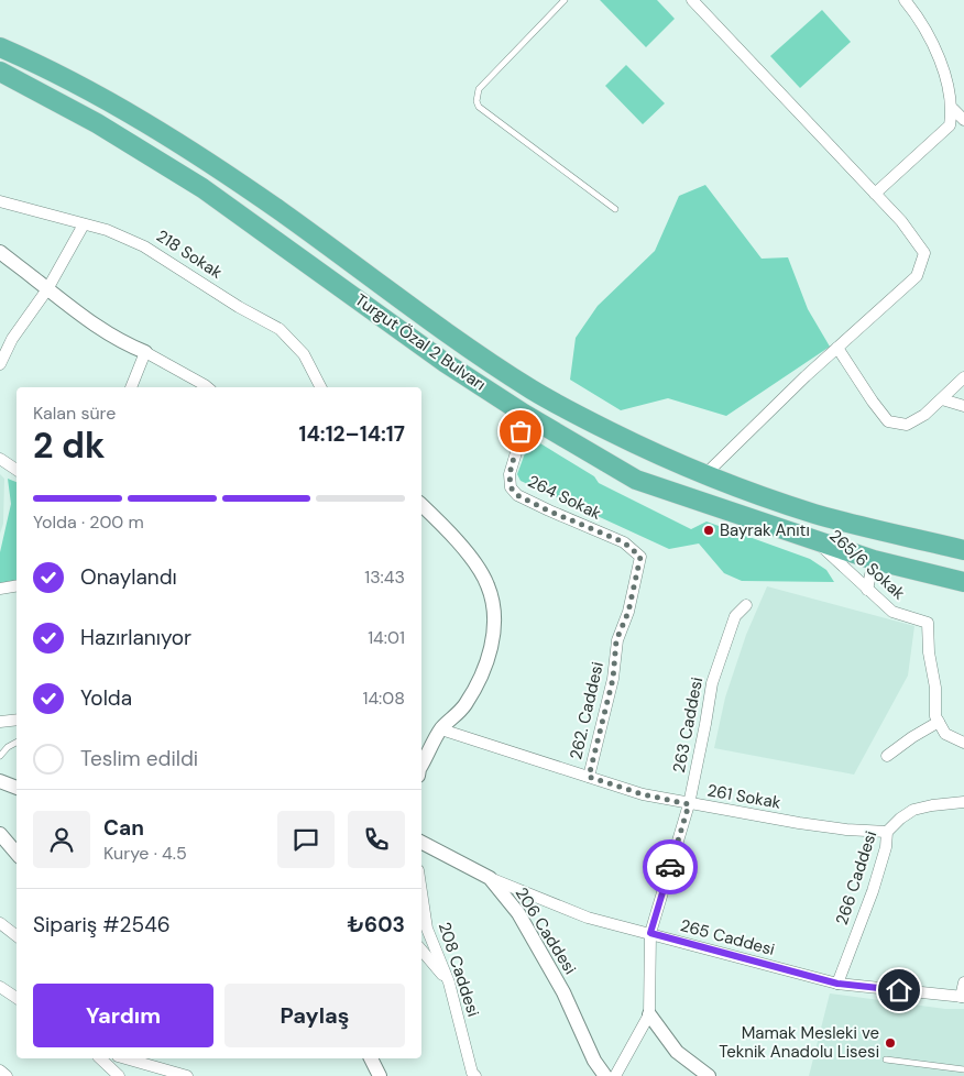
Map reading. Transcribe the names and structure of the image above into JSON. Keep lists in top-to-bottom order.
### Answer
{
  "streets": {
    "highway": ["Turgut Özal 2 Bulvarı"],
    "street": [
      "218 Sokak",
      "264 Sokak",
      "265/6 Sokak",
      "262. Caddesi",
      "263 Caddesi",
      "261 Sokak",
      "266 Caddesi",
      "206 Caddesi",
      "265 Caddesi",
      "208 Caddesi"
    ]
  },
  "crossings": [
    ["Turgut Özal 2 Bulvarı", "264 Sokak"],
    ["Turgut Özal 2 Bulvarı", "265/6 Sokak"],
    ["264 Sokak", "262. Caddesi"],
    ["262. Caddesi", "261 Sokak"],
    ["263 Caddesi", "261 Sokak"],
    ["263 Caddesi", "265 Caddesi"],
    ["261 Sokak", "266 Caddesi"],
    ["266 Caddesi", "265 Caddesi"],
    ["206 Caddesi", "265 Caddesi"]
  ],
  "places": ["Bayrak Anıtı", "Mamak Mesleki ve Teknik Anadolu Lisesi"],
  "page": {
    "heading": ["2 dk", "Kalan süre", "14:12–14:17"],
    "panel": [
      "Can",
      "Kurye · 4.5",
      "Sipariş #2546",
      "₺603"
    ],
    "bar": "Yolda · 200 m",
    "list": [
      ["Onaylandı", "13:43"],
      ["Hazırlanıyor", "14:01"],
      ["Yolda", "14:08"],
      "Teslim edildi"
    ],
    "buttons": ["Yardım", "Paylaş"]
  }
}
